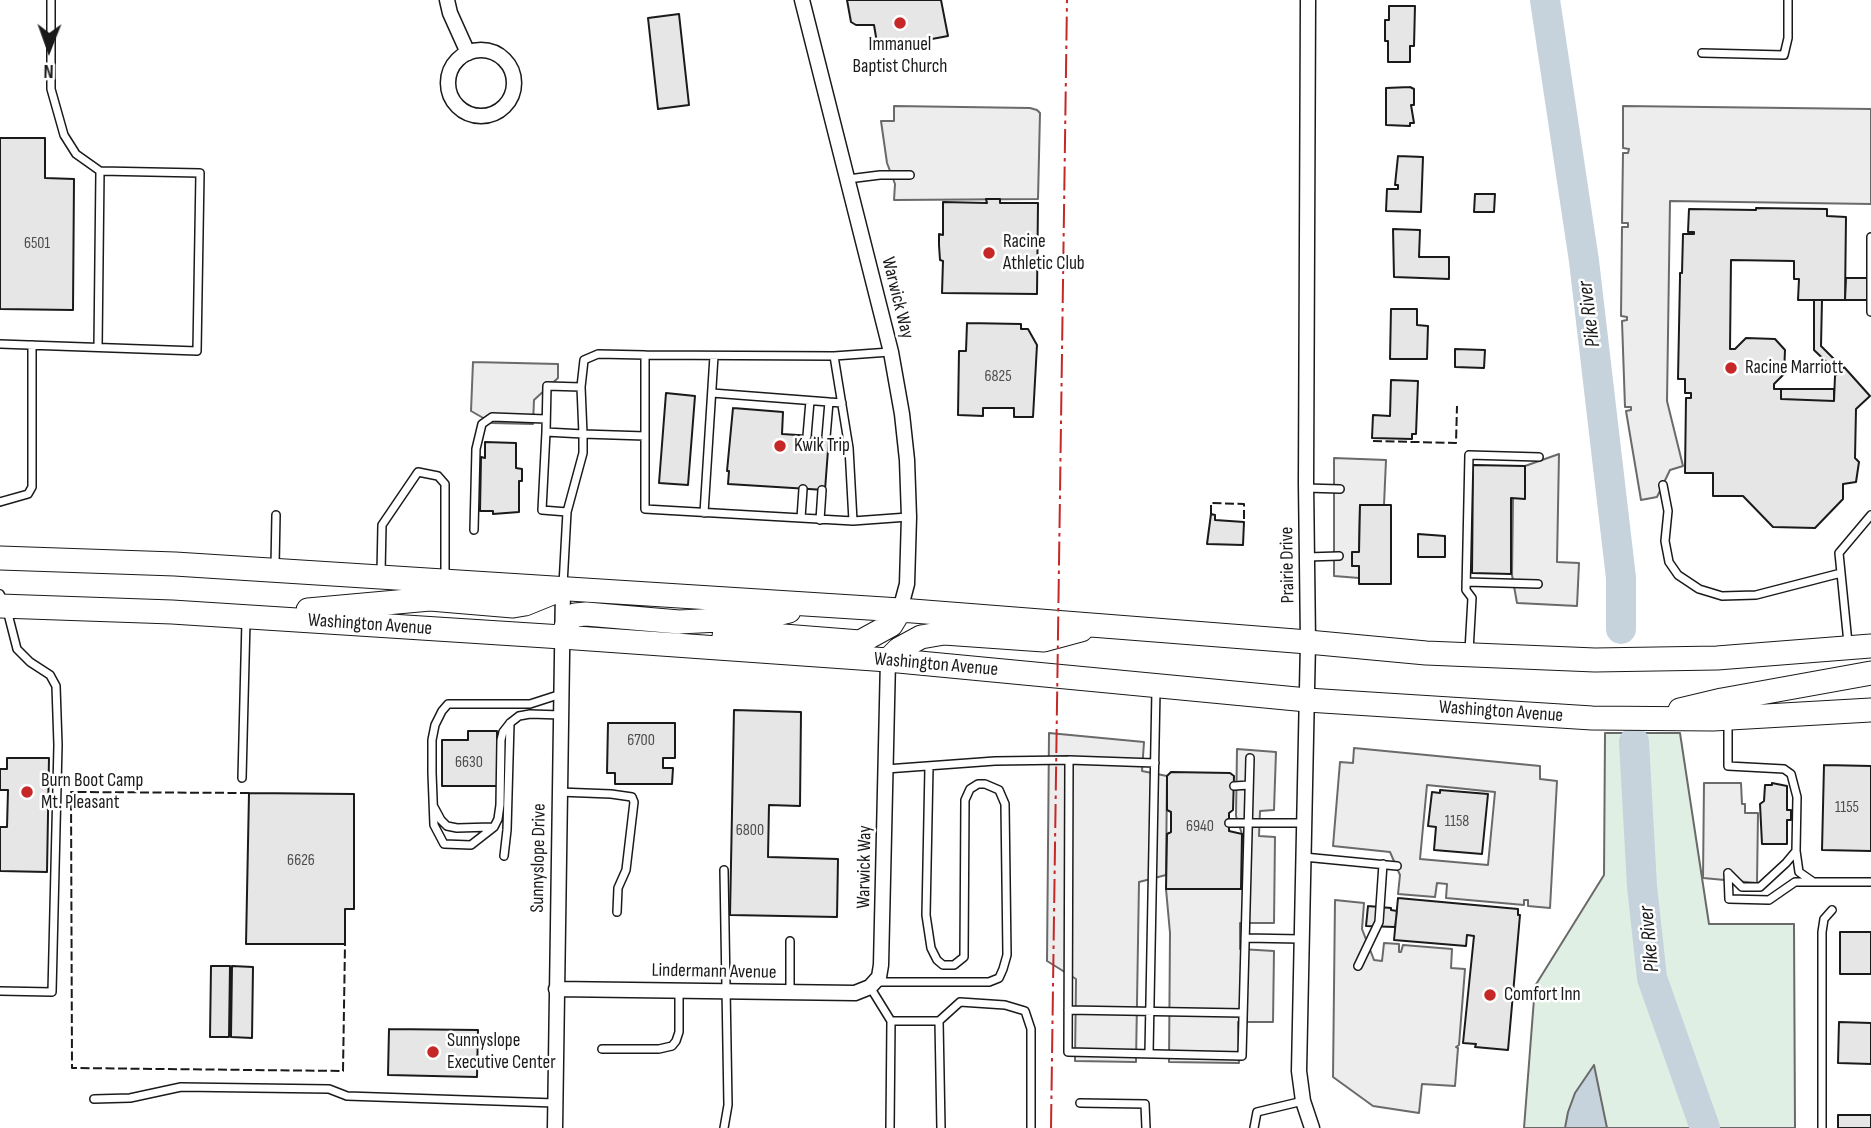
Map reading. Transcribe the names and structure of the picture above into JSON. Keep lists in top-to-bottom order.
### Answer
{
  "streets": {
    "main road": ["Washington Avenue"],
    "street": [
      "Warwick Way",
      "Prairie Drive",
      "Sunnyslope Drive",
      "Lindermann Avenue"
    ]
  },
  "crossings": [
    ["Warwick Way", "Washington Avenue"],
    ["Warwick Way", "Lindermann Avenue"],
    ["Prairie Drive", "Washington Avenue"],
    ["Washington Avenue", "Sunnyslope Drive"],
    ["Sunnyslope Drive", "Lindermann Avenue"]
  ],
  "water": ["Pike River"],
  "places": [
    "Immanuel Baptist Church",
    "Racine Athletic Club",
    "Racine Marriott",
    "Kwik Trip",
    "Burn Boot Camp Mt. Pleasant",
    "Comfort Inn",
    "Sunnyslope Executive Center"
  ],
  "house_numbers": [
    "6501",
    "6825",
    "6700",
    "6630",
    "1155",
    "1158",
    "6940",
    "6800",
    "6626"
  ],
  "north": "bottom"
}
